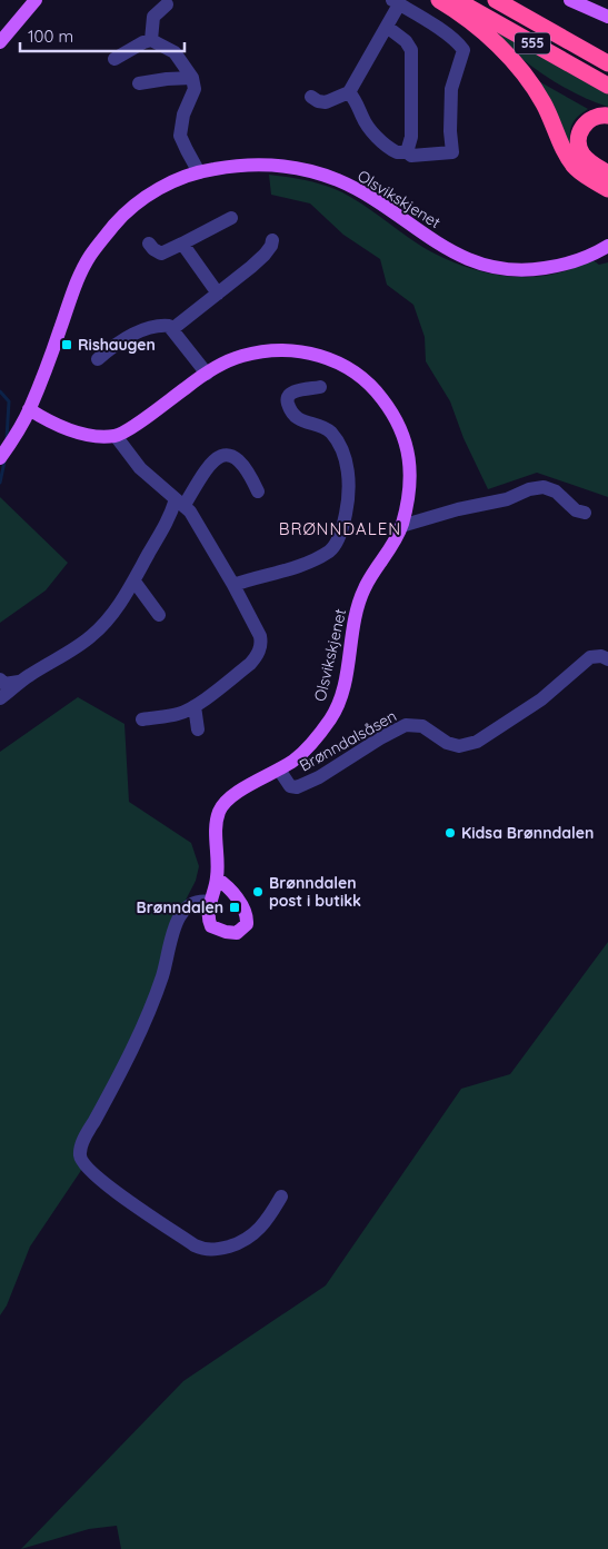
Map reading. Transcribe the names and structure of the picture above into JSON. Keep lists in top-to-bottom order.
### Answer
{
  "streets": {
    "highway": ["555"],
    "main road": ["Olsvikskjenet"],
    "street": ["Brønndalsåsen"]
  },
  "crossings": [
    ["Olsvikskjenet", "Brønndalsåsen"]
  ],
  "districts": ["BRØNNDALEN"],
  "places": {
    "transit": ["Rishaugen", "Brønndalen"],
    "other": ["Kidsa Brønndalen", "Brønndalen post i butikk"]
  },
  "scale_bar": "100 m"
}
